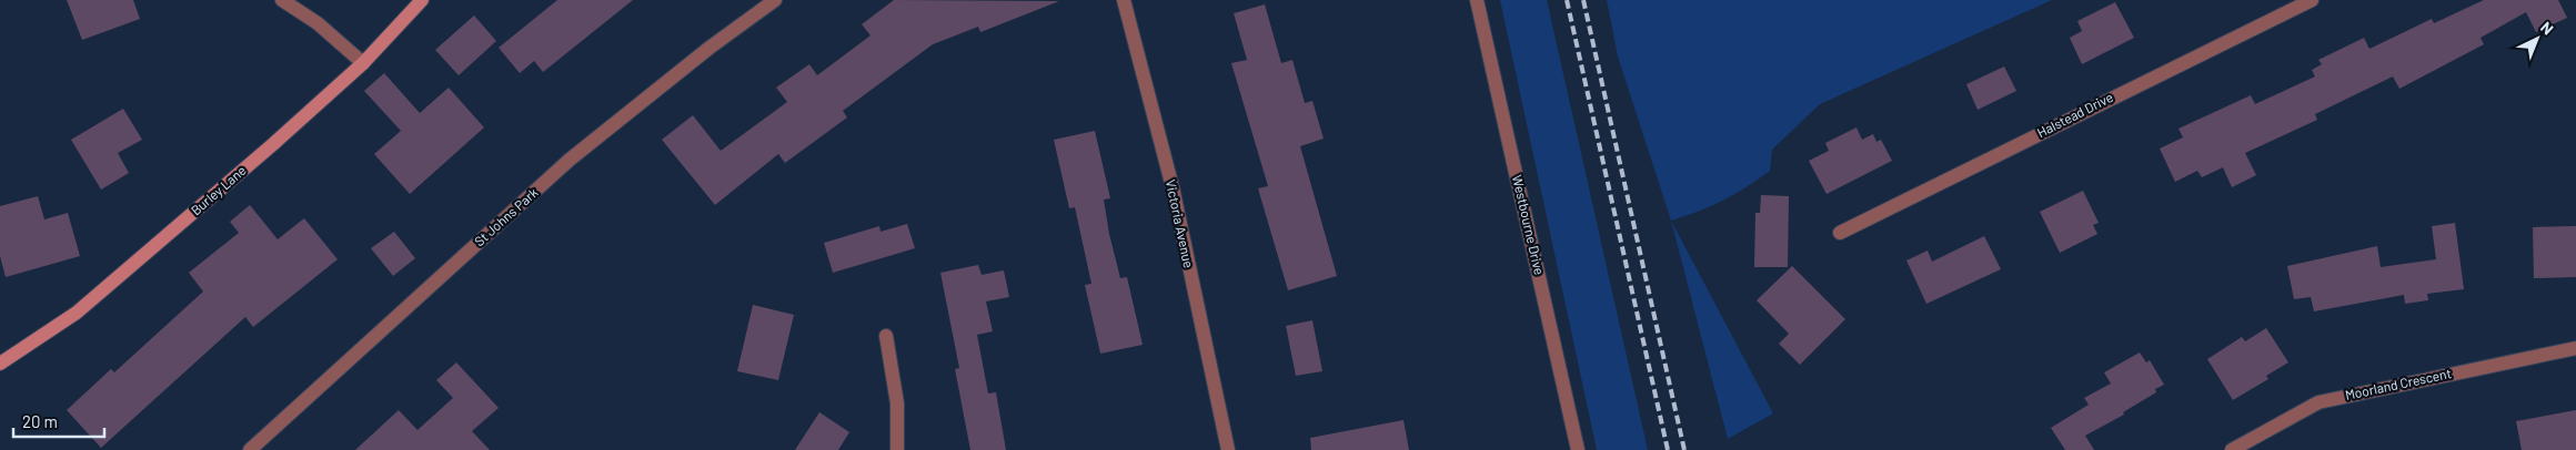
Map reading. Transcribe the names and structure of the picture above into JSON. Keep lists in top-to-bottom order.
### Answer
{
  "streets": {
    "street": [
      "Halstead Drive",
      "Burley Lane",
      "St Johns Park",
      "Victoria Avenue",
      "Westbourne Drive",
      "Moorland Crescent"
    ]
  },
  "scale_bar": "20 m",
  "north": "top right"
}
